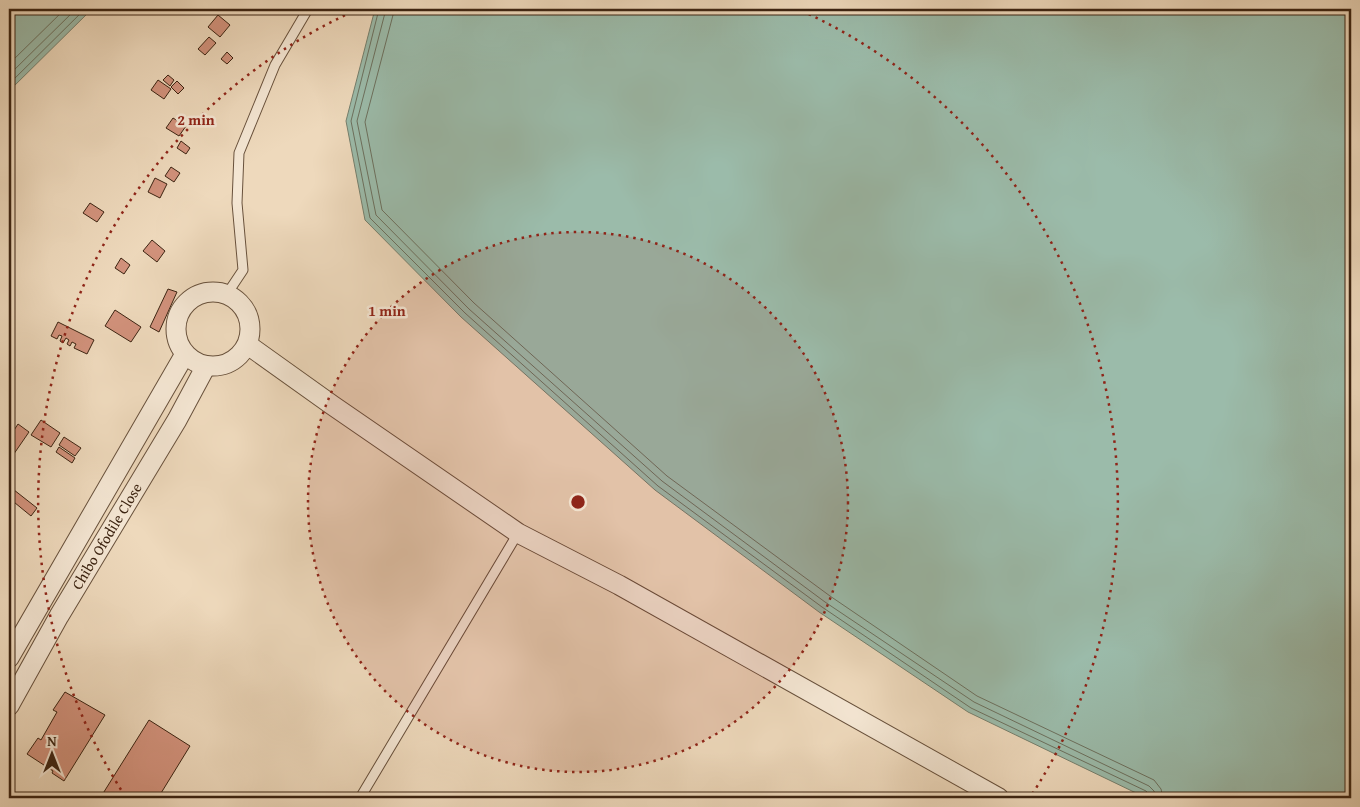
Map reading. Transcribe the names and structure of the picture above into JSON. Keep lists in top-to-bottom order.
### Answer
{
  "streets": {
    "street": ["Chibo Ofodile Close"]
  },
  "north": "top",
  "rings": ["2 min", "1 min"]
}
